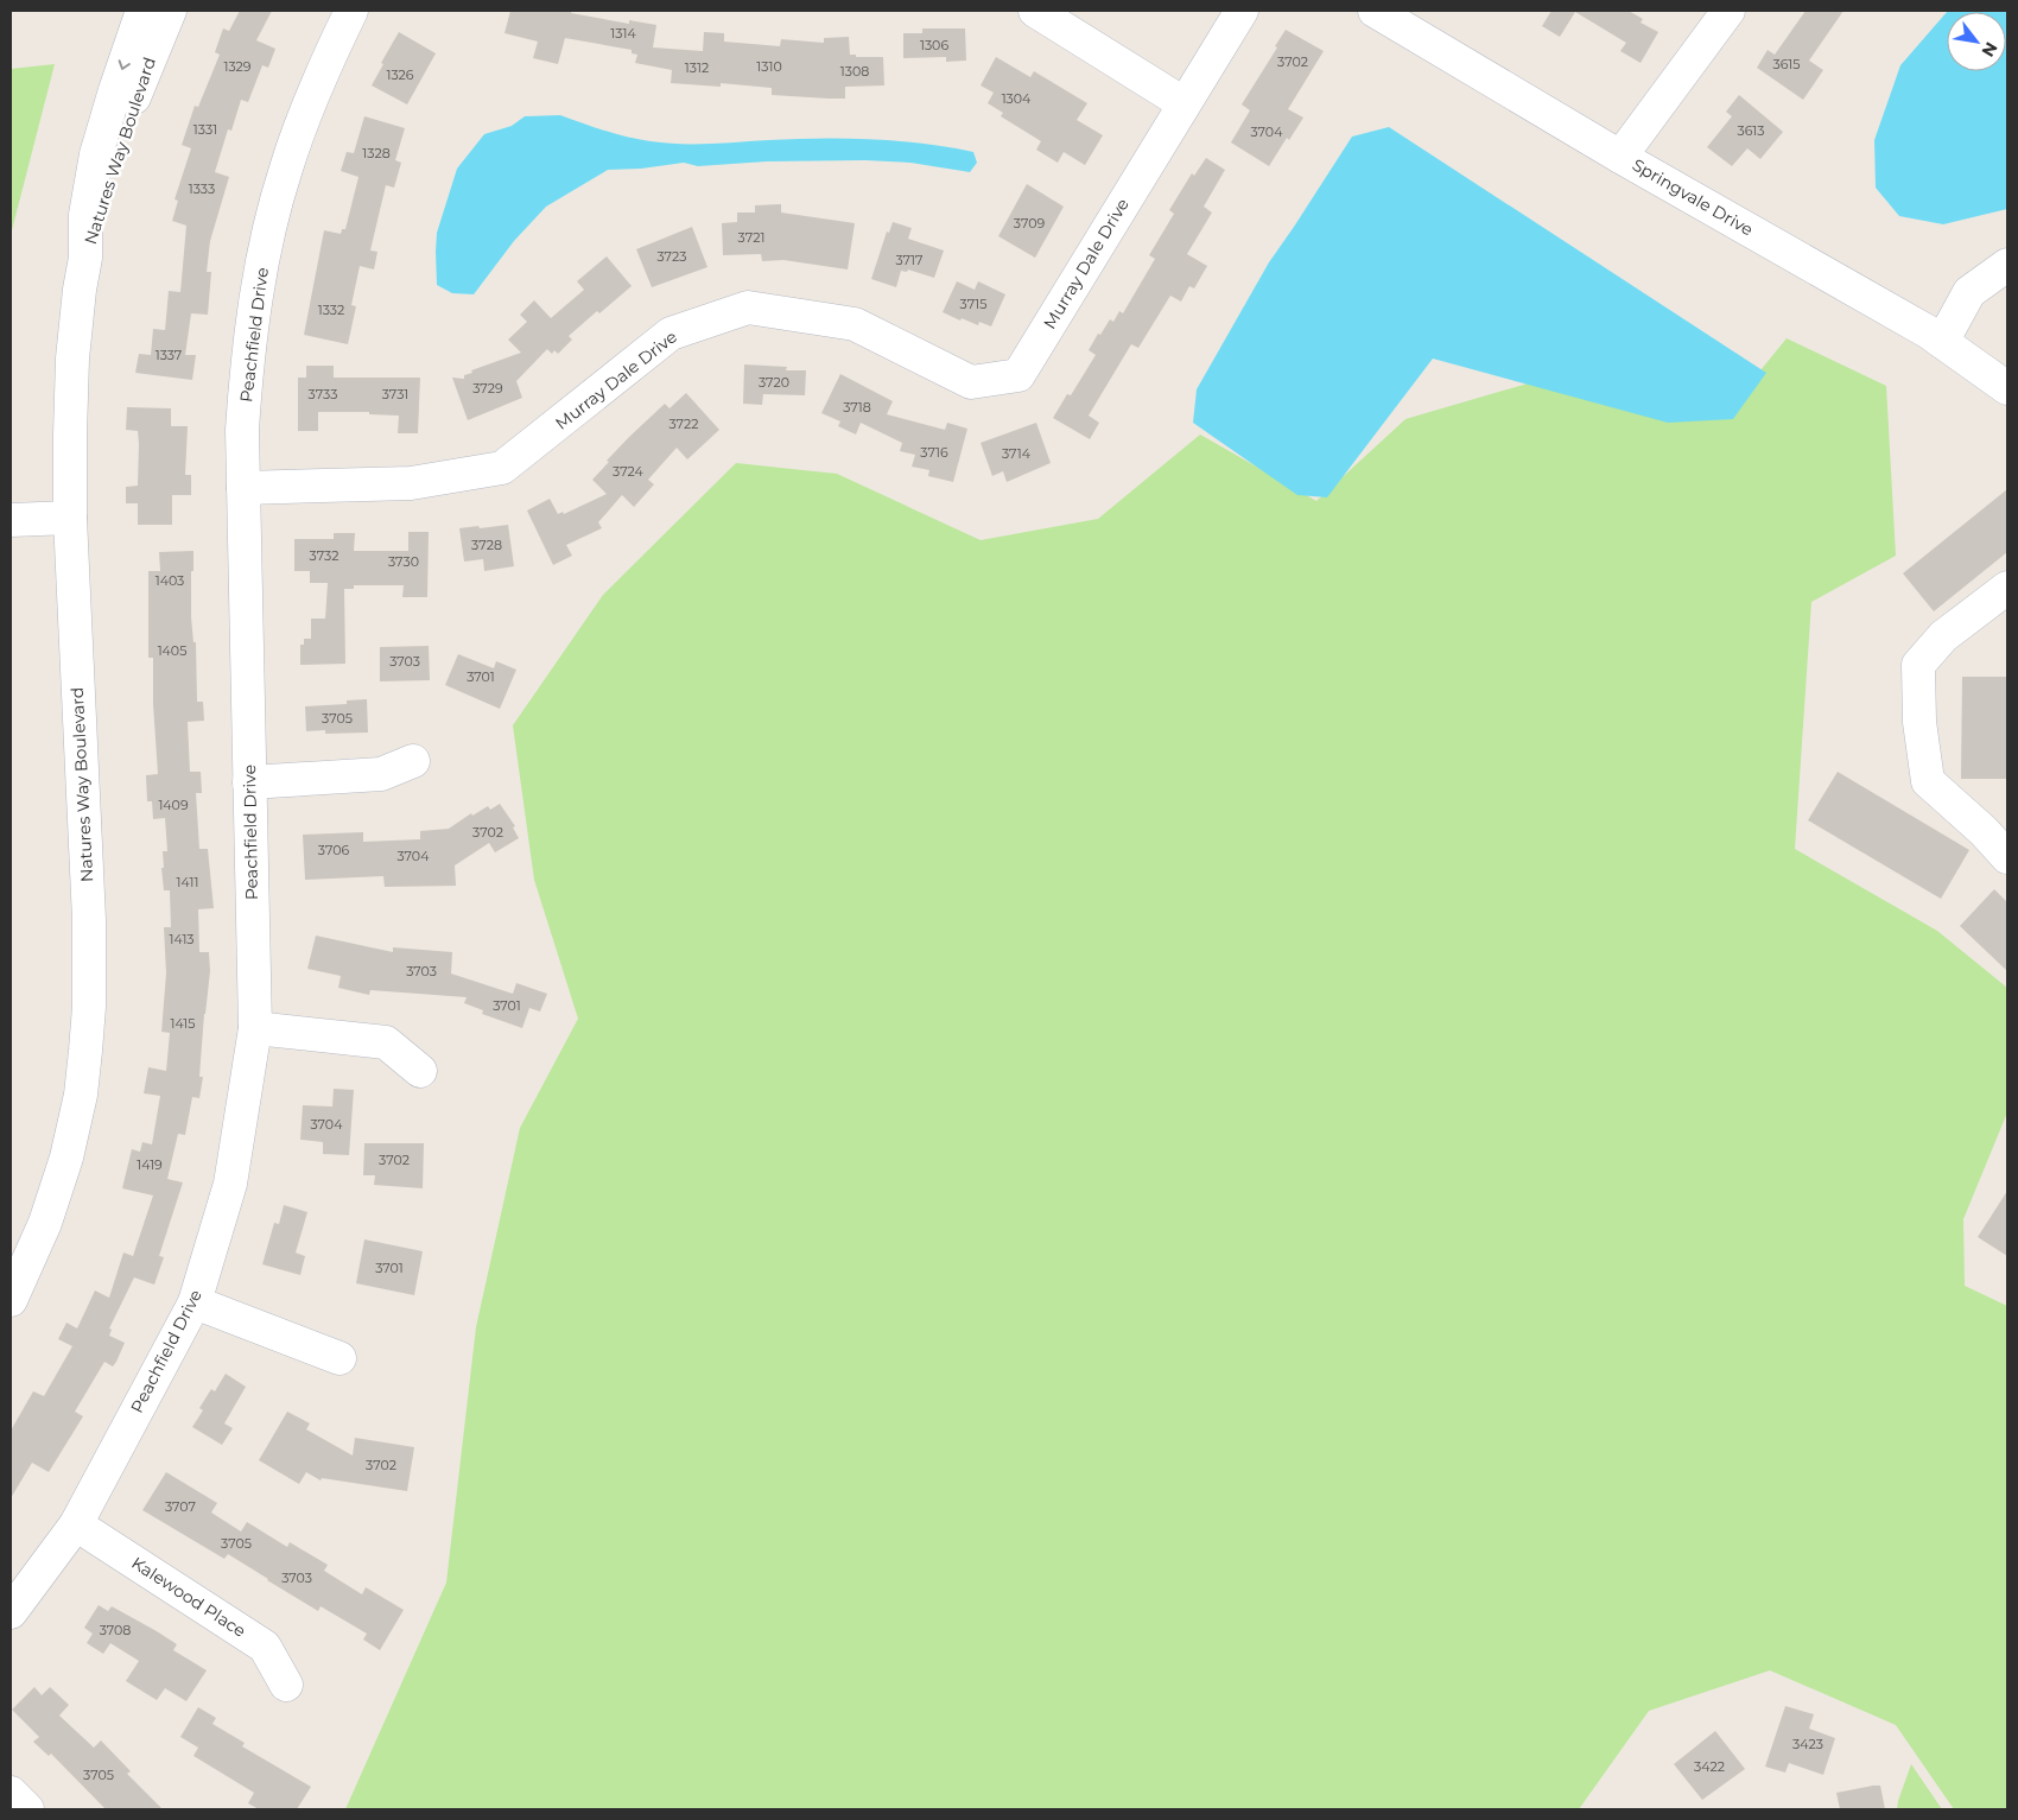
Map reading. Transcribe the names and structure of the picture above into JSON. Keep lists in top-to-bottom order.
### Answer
{
  "streets": {
    "street": [
      "Natures Way Boulevard",
      "Springvale Drive",
      "Murray Dale Drive",
      "Peachfield Drive",
      "Kalewood Place"
    ]
  },
  "crossings": [
    ["Murray Dale Drive", "Peachfield Drive"],
    ["Peachfield Drive", "Kalewood Place"]
  ],
  "house_numbers": [
    "1314",
    "1306",
    "3702",
    "3615",
    "1329",
    "1310",
    "1312",
    "1308",
    "1326",
    "1304",
    "1331",
    "3613",
    "3704",
    "1328",
    "1333",
    "3709",
    "3721",
    "3723",
    "3717",
    "3715",
    "1332",
    "1337",
    "3720",
    "3729",
    "3733",
    "3731",
    "3718",
    "3722",
    "3716",
    "3714",
    "3724",
    "3728",
    "3732",
    "3730",
    "1403",
    "1405",
    "3703",
    "3701",
    "3705",
    "1409",
    "3702",
    "3706",
    "3704",
    "1411",
    "1413",
    "3703",
    "3701",
    "1415",
    "3704",
    "3702",
    "1419",
    "3701",
    "3702",
    "3707",
    "3705",
    "3703",
    "3708",
    "3423",
    "3422",
    "3705"
  ],
  "north": "bottom right"
}
